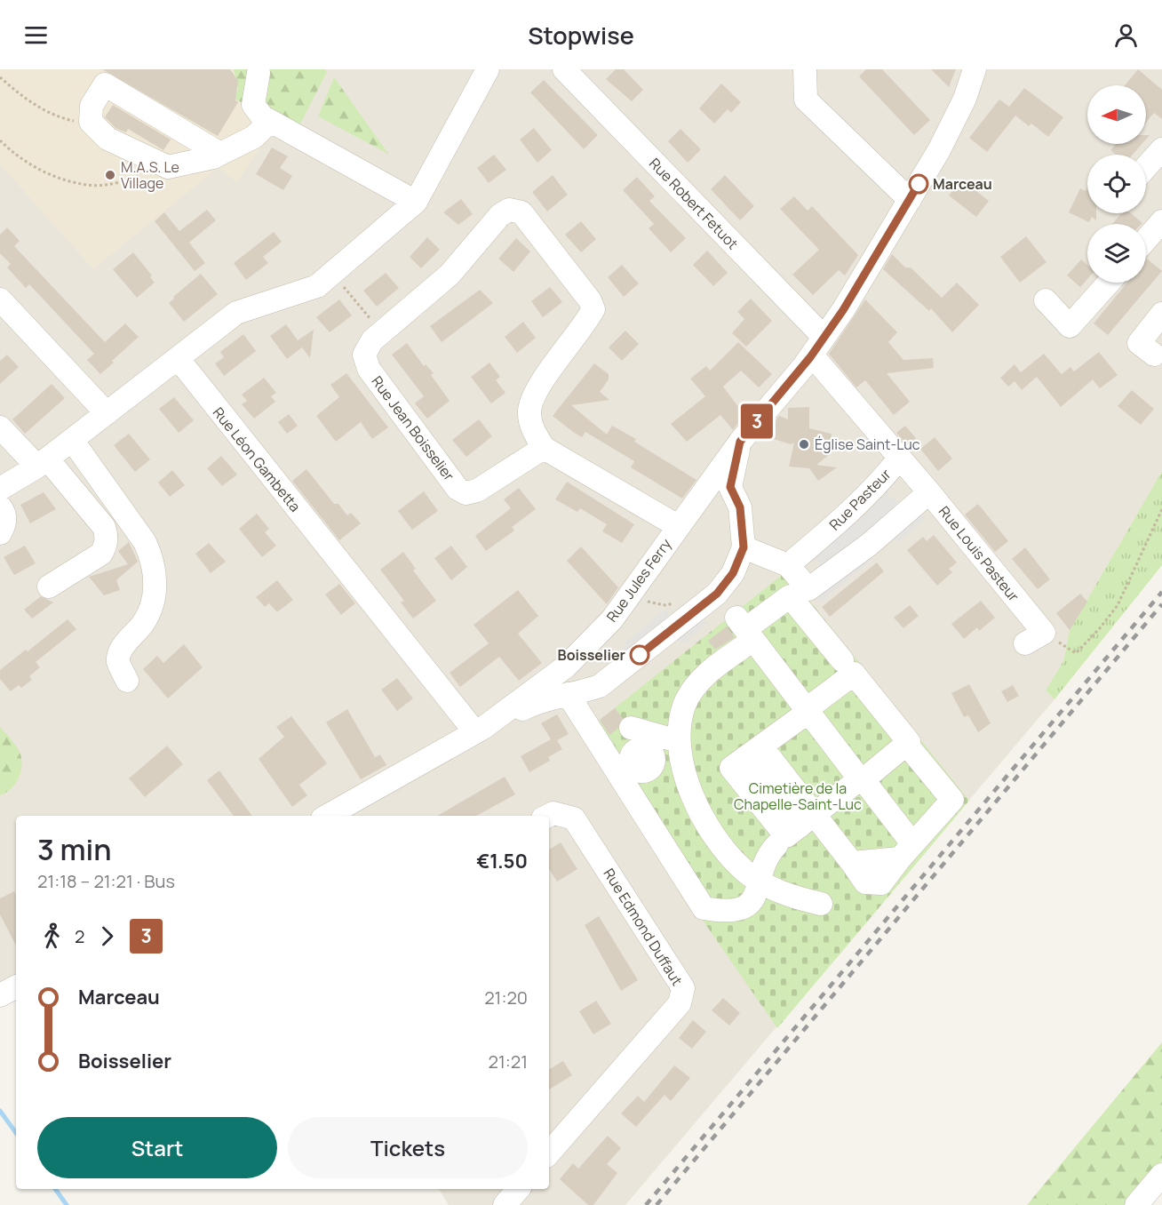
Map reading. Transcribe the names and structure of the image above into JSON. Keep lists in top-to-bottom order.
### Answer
{
  "streets": {
    "street": [
      "Rue Robert Fetuot",
      "Rue Jean Boisselier",
      "Rue Léon Gambetta",
      "Rue Pasteur",
      "Rue Louis Pasteur",
      "Rue Jules Ferry",
      "Rue Edmond Duffaut"
    ]
  },
  "crossings": [
    ["Rue Robert Fetuot", "Rue Jules Ferry"],
    ["Rue Léon Gambetta", "Rue Jules Ferry"],
    ["Rue Pasteur", "Rue Louis Pasteur"],
    ["Rue Pasteur", "Rue Jules Ferry"]
  ],
  "parks": ["Cimetière de la Chapelle-Saint-Luc"],
  "places": [
    "M.A.S. Le Village",
    "Marceau",
    "Église Saint-Luc",
    "Boisselier"
  ],
  "lines": ["bus line 3"],
  "north": "left",
  "page": {
    "header": "Stopwise",
    "on_map": "3",
    "heading": ["3 min", "21:18 – 21:21 · Bus", "€1.50"],
    "legs": ["2", "3"],
    "list": [
      {
        "name": "Marceau",
        "value": "21:20"
      },
      {
        "name": "Boisselier",
        "value": "21:21"
      }
    ],
    "buttons": ["Start", "Tickets"]
  }
}
